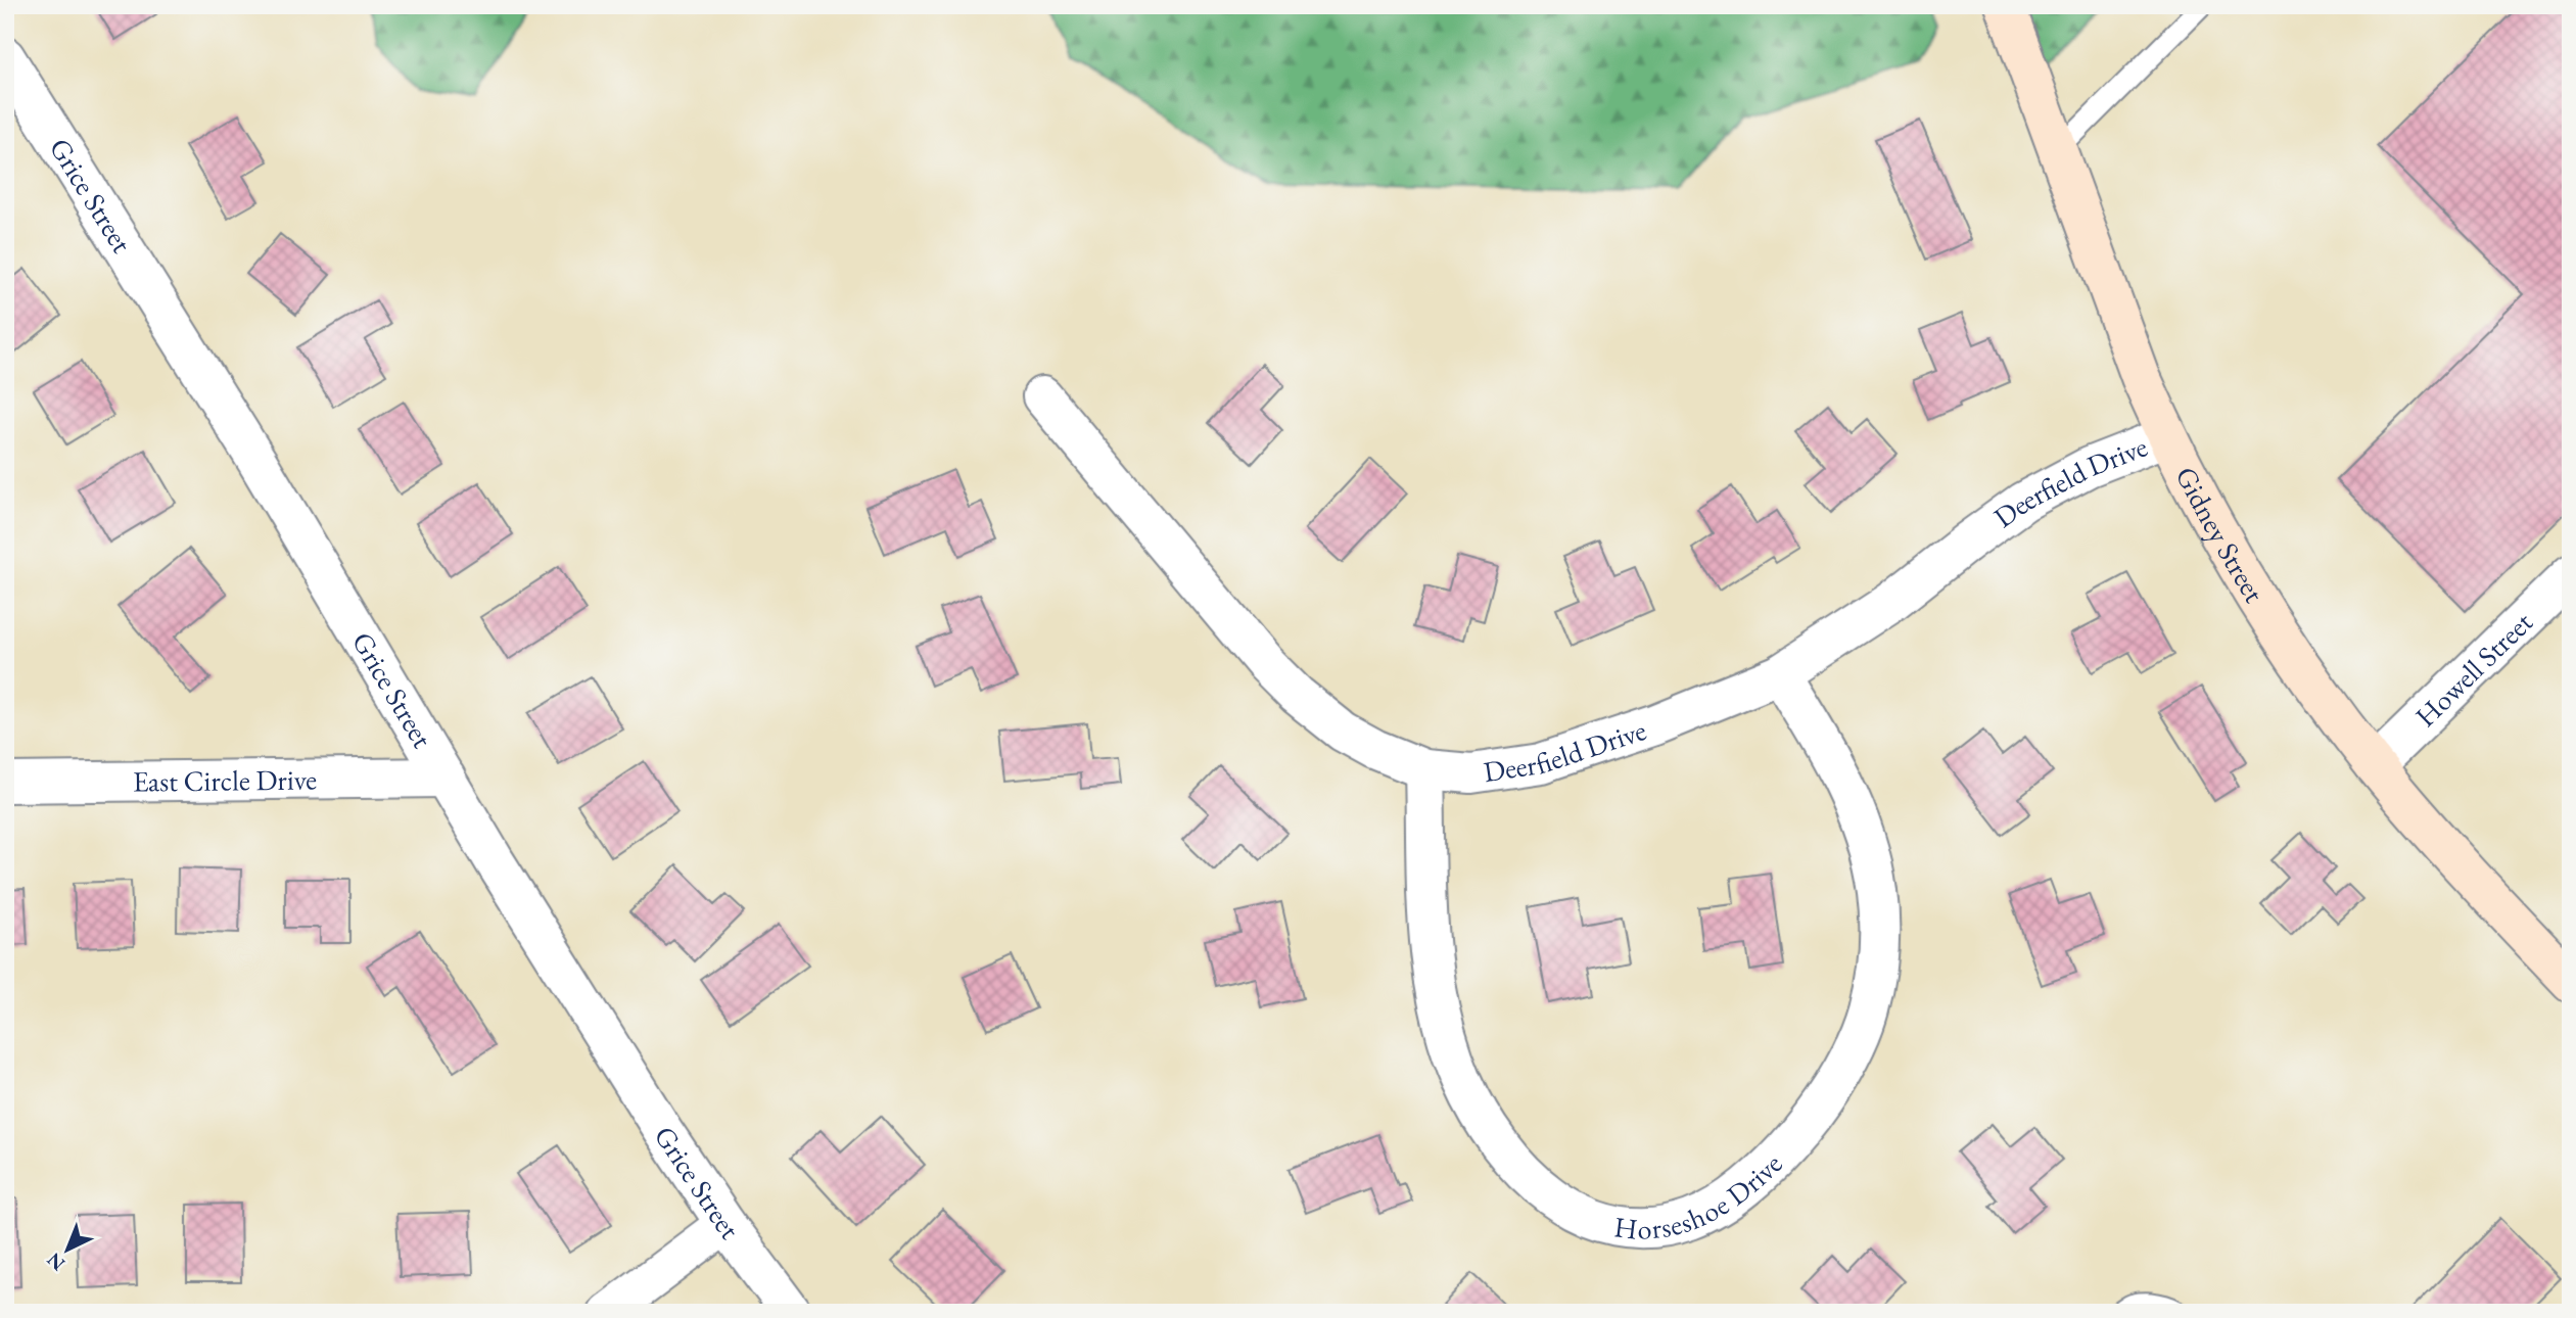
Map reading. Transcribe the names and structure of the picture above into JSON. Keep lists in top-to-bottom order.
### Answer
{
  "streets": {
    "street": [
      "Grice Street",
      "Deerfield Drive",
      "Gidney Street",
      "Howell Street",
      "East Circle Drive",
      "Horseshoe Drive"
    ]
  },
  "crossings": [
    ["Grice Street", "East Circle Drive"],
    ["Deerfield Drive", "Gidney Street"],
    ["Deerfield Drive", "Horseshoe Drive"],
    ["Gidney Street", "Howell Street"]
  ],
  "north": "bottom left"
}
